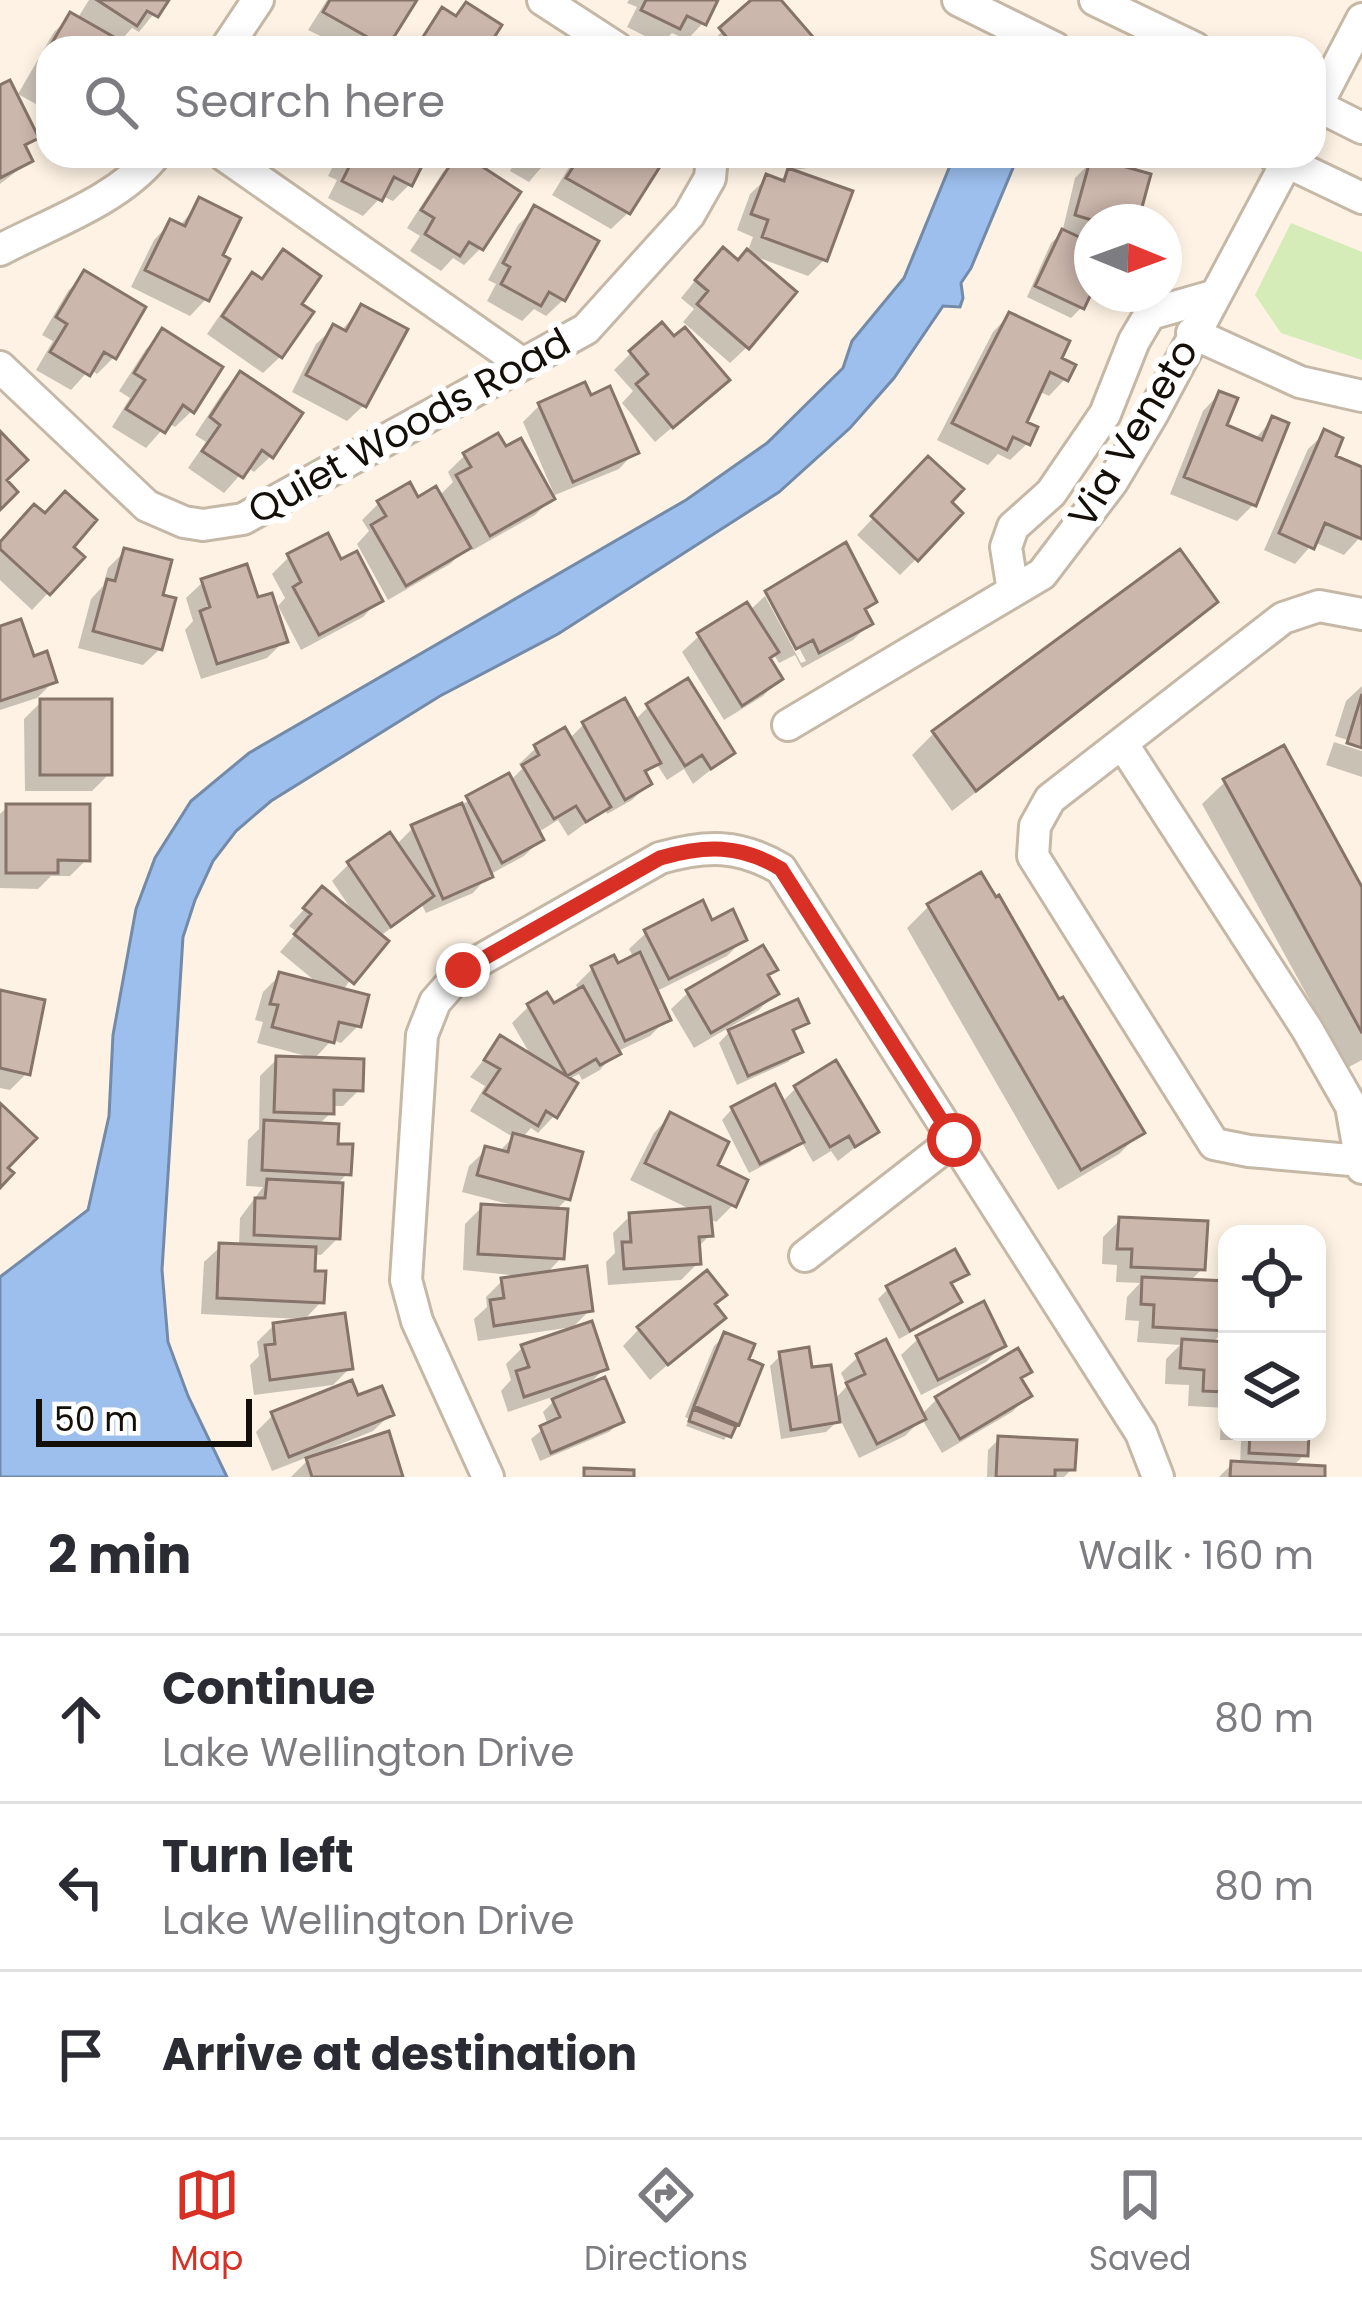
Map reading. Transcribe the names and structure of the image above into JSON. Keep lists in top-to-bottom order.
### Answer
{
  "streets": {
    "street": ["Quiet Woods Road", "Via Veneto"]
  },
  "scale_bar": "50 m",
  "north": "right",
  "page": {
    "search": "Search here",
    "scale": "50 m",
    "heading": ["2 min", "Walk · 160 m"],
    "list": [
      ["Continue", "Lake Wellington Drive", "80 m"],
      ["Turn left", "Lake Wellington Drive", "80 m"],
      "Arrive at destination"
    ],
    "nav": ["Map", "Directions", "Saved"]
  }
}
